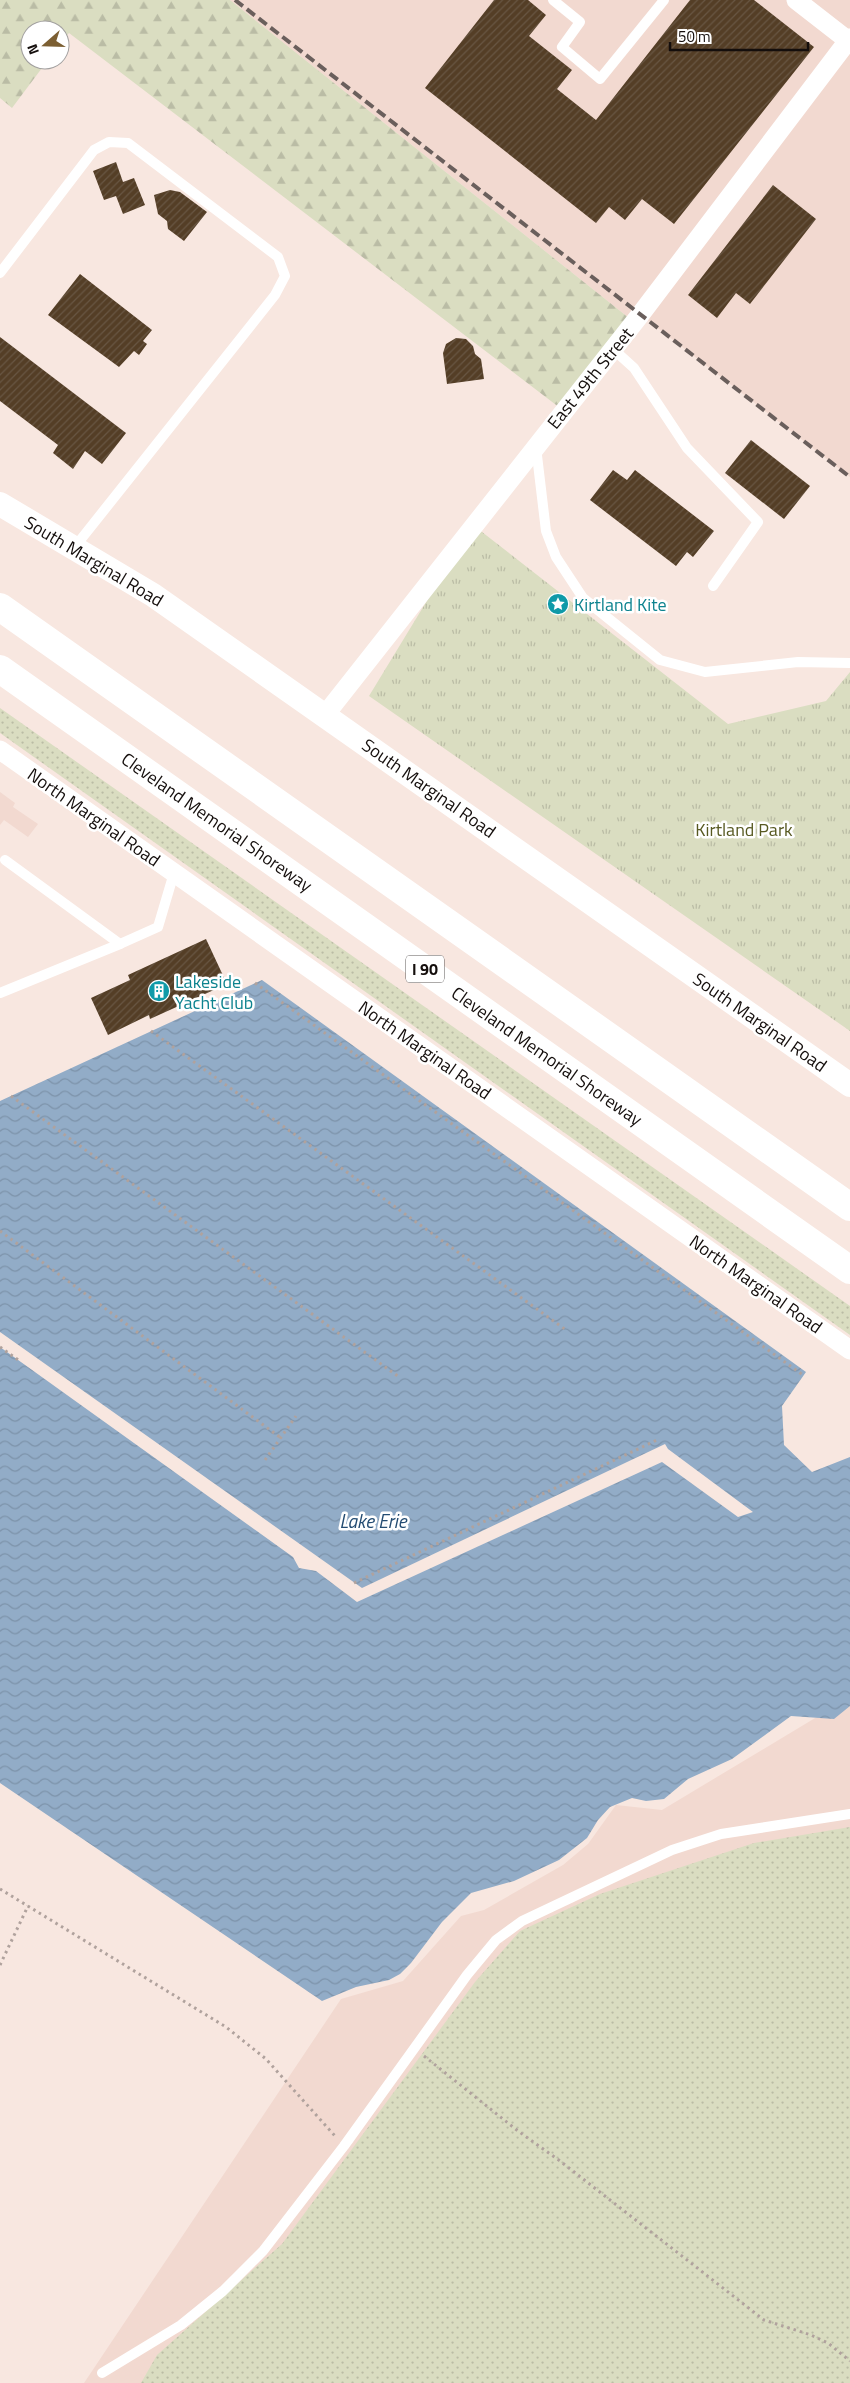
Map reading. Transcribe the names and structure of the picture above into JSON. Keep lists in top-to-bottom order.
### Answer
{
  "streets": {
    "highway": ["Cleveland Memorial Shoreway", "I 90"],
    "street": ["East 49th Street", "South Marginal Road", "North Marginal Road"]
  },
  "crossings": [
    ["East 49th Street", "South Marginal Road"]
  ],
  "water": ["Lake Erie"],
  "parks": ["Kirtland Park"],
  "places": {
    "place": ["Kirtland Kite"],
    "building": ["Lakeside Yacht Club"]
  },
  "scale_bar": "50 m",
  "north": "left"
}
